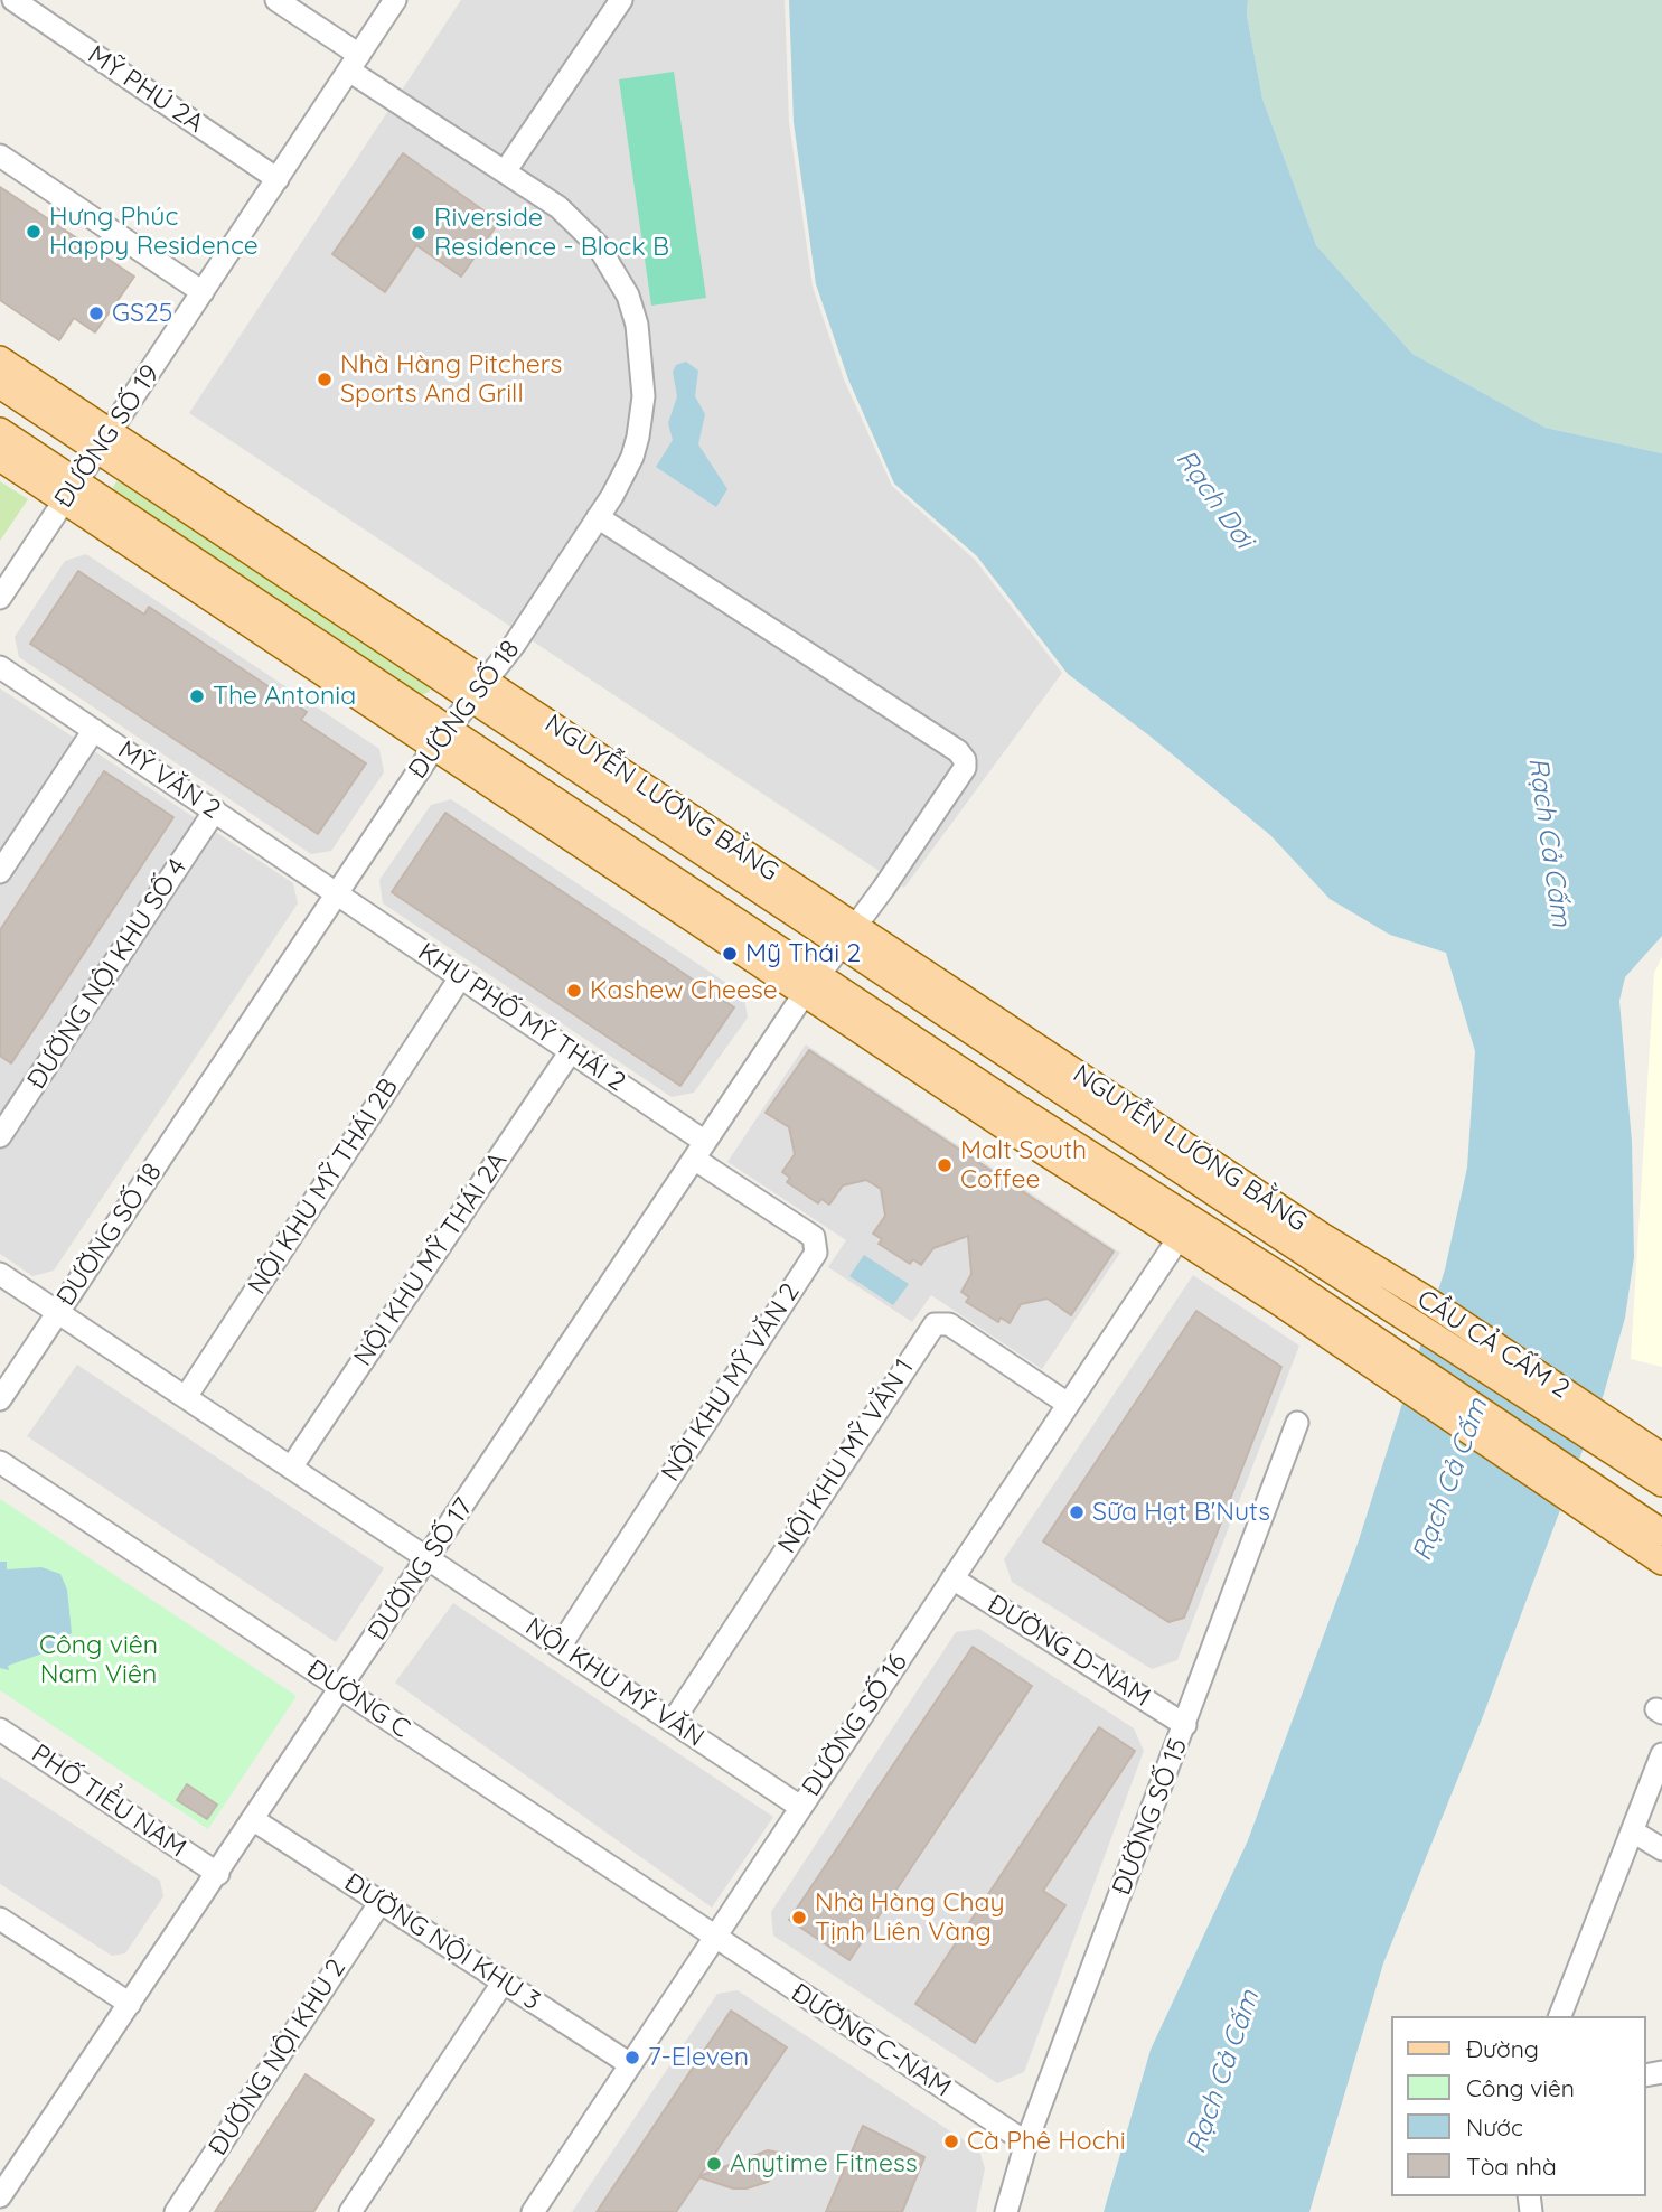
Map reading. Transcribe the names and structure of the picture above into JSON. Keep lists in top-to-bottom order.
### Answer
{
  "streets": {
    "main road": ["NGUYỄN LƯƠNG BẰNG", "CẦU CẢ CẤM 2"],
    "street": [
      "MỸ PHÚ 2A",
      "ĐƯỜNG SỐ 19",
      "ĐƯỜNG SỐ 18",
      "MỸ VĂN 2",
      "ĐƯỜNG NỘI KHU SỐ 4",
      "KHU PHỐ MỸ THÁI 2",
      "NỘI KHU MỸ THÁI 2B",
      "NỘI KHU MỸ THÁI 2A",
      "NỘI KHU MỸ VĂN 2",
      "NỘI KHU MỸ VĂN 1",
      "ĐƯỜNG SỐ 17",
      "ĐƯỜNG D-NAM",
      "NỘI KHU MỸ VĂN",
      "ĐƯỜNG C",
      "ĐƯỜNG SỐ 16",
      "PHỐ TIỂU NAM",
      "ĐƯỜNG SỐ 15",
      "ĐƯỜNG NỘI KHU 3",
      "ĐƯỜNG C-NAM",
      "ĐƯỜNG NỘI KHU 2"
    ]
  },
  "crossings": [
    ["MỸ PHÚ 2A", "ĐƯỜNG SỐ 19"],
    ["ĐƯỜNG SỐ 19", "ĐƯỜNG SỐ 18"],
    ["ĐƯỜNG SỐ 19", "NGUYỄN LƯƠNG BẰNG"],
    ["ĐƯỜNG SỐ 18", "MỸ VĂN 2"],
    ["ĐƯỜNG SỐ 18", "NGUYỄN LƯƠNG BẰNG"],
    ["ĐƯỜNG SỐ 18", "KHU PHỐ MỸ THÁI 2"],
    ["ĐƯỜNG SỐ 18", "ĐƯỜNG SỐ 17"],
    ["MỸ VĂN 2", "ĐƯỜNG NỘI KHU SỐ 4"],
    ["MỸ VĂN 2", "KHU PHỐ MỸ THÁI 2"],
    ["NGUYỄN LƯƠNG BẰNG", "CẦU CẢ CẤM 2"],
    ["NGUYỄN LƯƠNG BẰNG", "ĐƯỜNG SỐ 17"],
    ["KHU PHỐ MỸ THÁI 2", "NỘI KHU MỸ THÁI 2B"],
    ["KHU PHỐ MỸ THÁI 2", "NỘI KHU MỸ THÁI 2A"],
    ["KHU PHỐ MỸ THÁI 2", "NỘI KHU MỸ VĂN 2"],
    ["KHU PHỐ MỸ THÁI 2", "ĐƯỜNG SỐ 17"],
    ["NỘI KHU MỸ VĂN 2", "ĐƯỜNG SỐ 17"],
    ["NỘI KHU MỸ VĂN 2", "NỘI KHU MỸ VĂN"],
    ["NỘI KHU MỸ VĂN 1", "NỘI KHU MỸ VĂN"],
    ["NỘI KHU MỸ VĂN 1", "ĐƯỜNG SỐ 16"],
    ["ĐƯỜNG SỐ 17", "NỘI KHU MỸ VĂN"],
    ["ĐƯỜNG SỐ 17", "ĐƯỜNG C"],
    ["ĐƯỜNG SỐ 17", "PHỐ TIỂU NAM"],
    ["ĐƯỜNG SỐ 17", "ĐƯỜNG NỘI KHU 3"],
    ["ĐƯỜNG D-NAM", "ĐƯỜNG SỐ 16"],
    ["ĐƯỜNG D-NAM", "ĐƯỜNG SỐ 15"],
    ["NỘI KHU MỸ VĂN", "ĐƯỜNG SỐ 16"],
    ["ĐƯỜNG C", "ĐƯỜNG SỐ 16"],
    ["ĐƯỜNG C", "ĐƯỜNG C-NAM"],
    ["ĐƯỜNG SỐ 16", "ĐƯỜNG NỘI KHU 3"],
    ["ĐƯỜNG SỐ 16", "ĐƯỜNG C-NAM"],
    ["ĐƯỜNG SỐ 15", "ĐƯỜNG C-NAM"],
    ["ĐƯỜNG NỘI KHU 3", "ĐƯỜNG NỘI KHU 2"]
  ],
  "water": ["Rạch Dơi", "Rạch Cả Cấm"],
  "parks": ["Công viên Nam Viên"],
  "places": [
    "Hưng Phúc Happy Residence",
    "Riverside Residence - Block B",
    "GS25",
    "Nhà Hàng Pitchers Sports And Grill",
    "The Antonia",
    "Mỹ Thái 2",
    "Kashew Cheese",
    "Malt South Coffee",
    "Sữa Hạt B'Nuts",
    "Nhà Hàng Chay Tịnh Liên Vàng",
    "7-Eleven",
    "Cà Phê Hochi",
    "Anytime Fitness"
  ],
  "legend": [
    "Đường",
    "Công viên",
    "Nước",
    "Tòa nhà"
  ]
}
